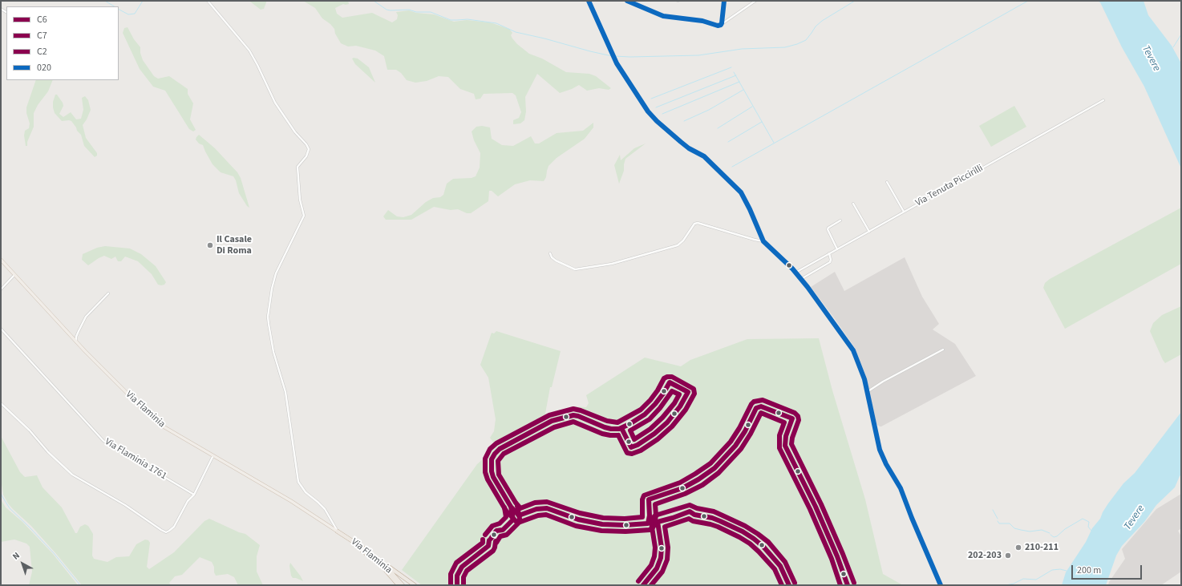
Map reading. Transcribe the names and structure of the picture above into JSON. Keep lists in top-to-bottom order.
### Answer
{
  "streets": {
    "highway": ["Via Flaminia"],
    "street": ["Via Tenuta Piccirilli", "Via Flaminia 1761"]
  },
  "water": ["Tevere"],
  "places": ["Il Casale Di Roma", "210-211", "202-203"],
  "lines": [
    "transit line 020",
    "transit line C7",
    "transit line C6",
    "transit line C2"
  ],
  "legend": [
    "C6",
    "C7",
    "C2",
    "020"
  ],
  "scale_bar": "200 m",
  "north": "top left"
}
